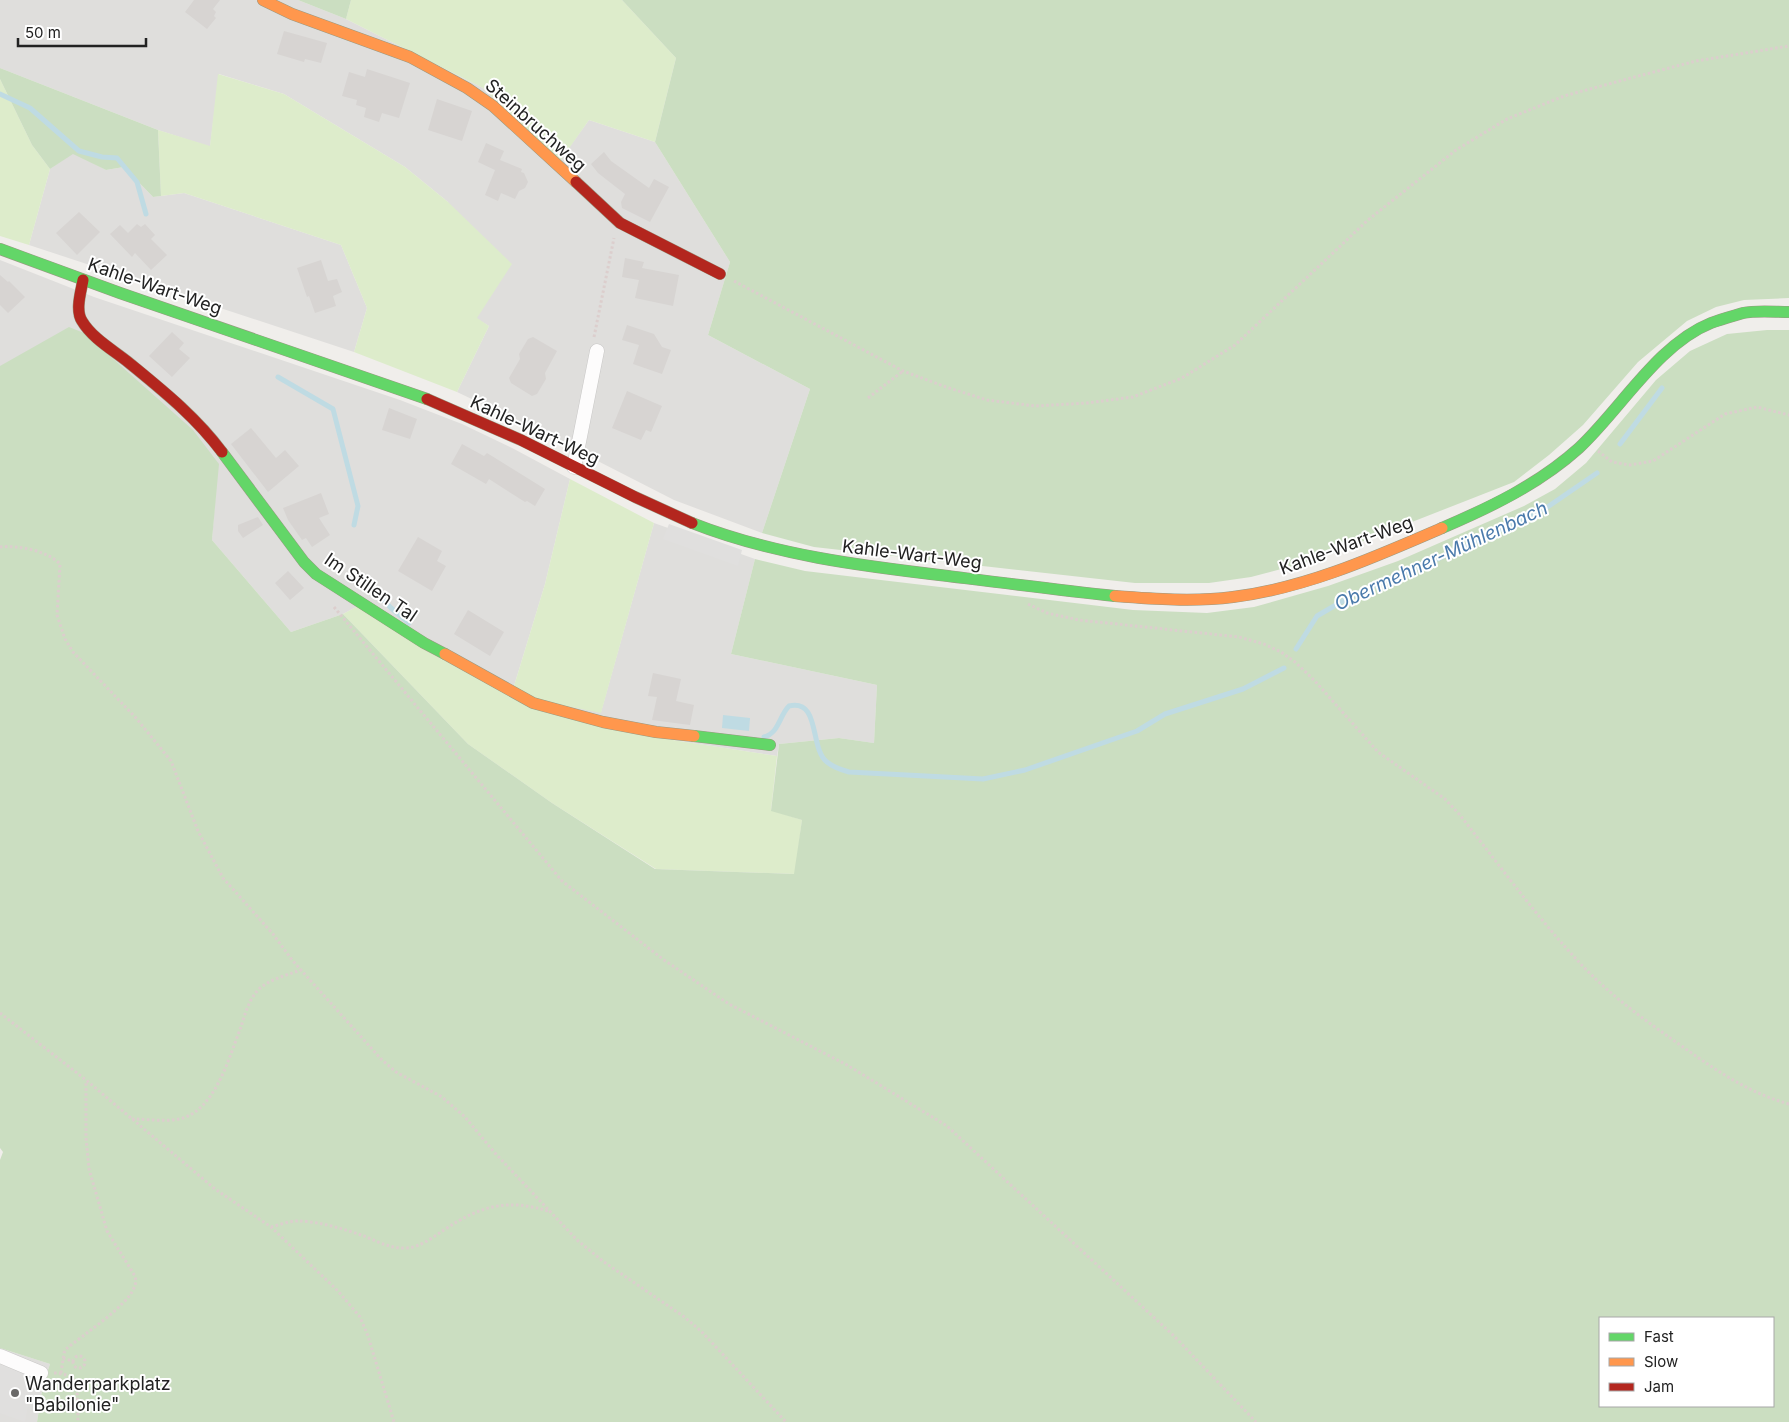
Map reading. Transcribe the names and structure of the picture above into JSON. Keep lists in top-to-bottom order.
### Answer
{
  "streets": {
    "street": ["Steinbruchweg", "Kahle-Wart-Weg", "Im Stillen Tal"]
  },
  "crossings": [
    ["Kahle-Wart-Weg", "Im Stillen Tal"]
  ],
  "water": ["Obermehner-Mühlenbach"],
  "places": ["Wanderparkplatz \"Babilonie\""],
  "legend": ["Fast", "Slow", "Jam"],
  "scale_bar": "50 m"
}
